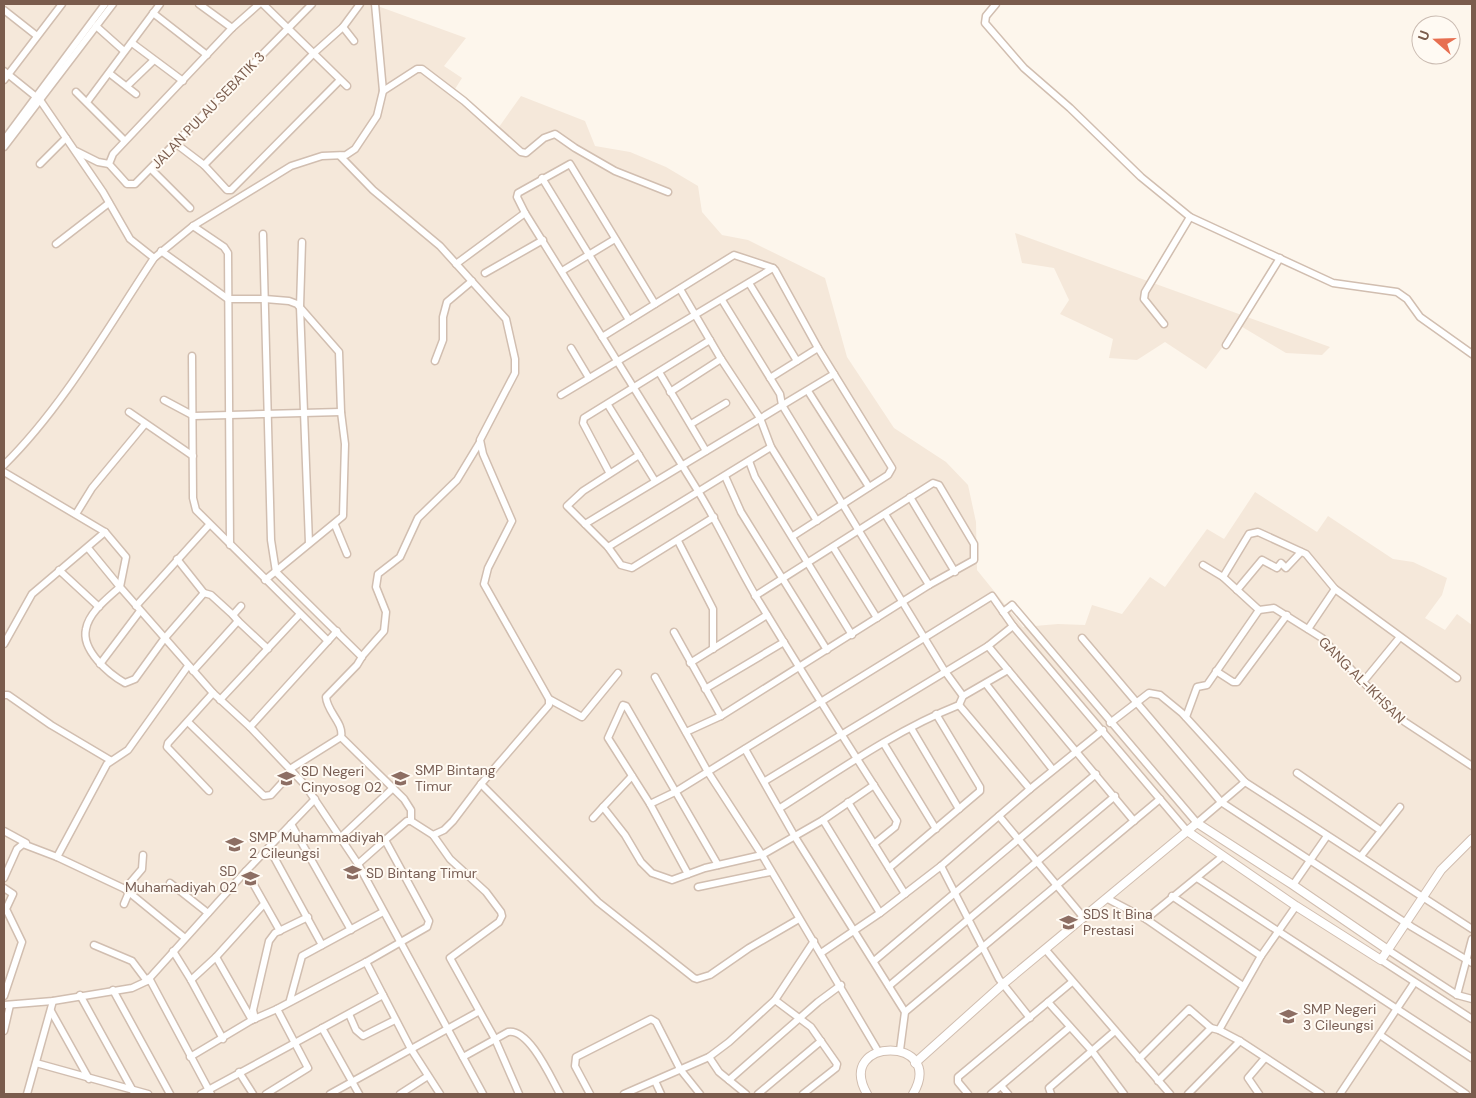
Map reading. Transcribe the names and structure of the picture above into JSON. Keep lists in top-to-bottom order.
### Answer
{
  "streets": {
    "street": ["JALAN PULAU SEBATIK 3", "GANG AL-IKHSAN"]
  },
  "places": {
    "school or university": [
      "SMP Bintang Timur",
      "SD Negeri Cinyosog 02",
      "SMP Muhammadiyah 2 Cileungsi",
      "SD Bintang Timur",
      "SD Muhamadiyah 02",
      "SDS It Bina Prestasi",
      "SMP Negeri 3 Cileungsi"
    ]
  },
  "north": "left"
}
